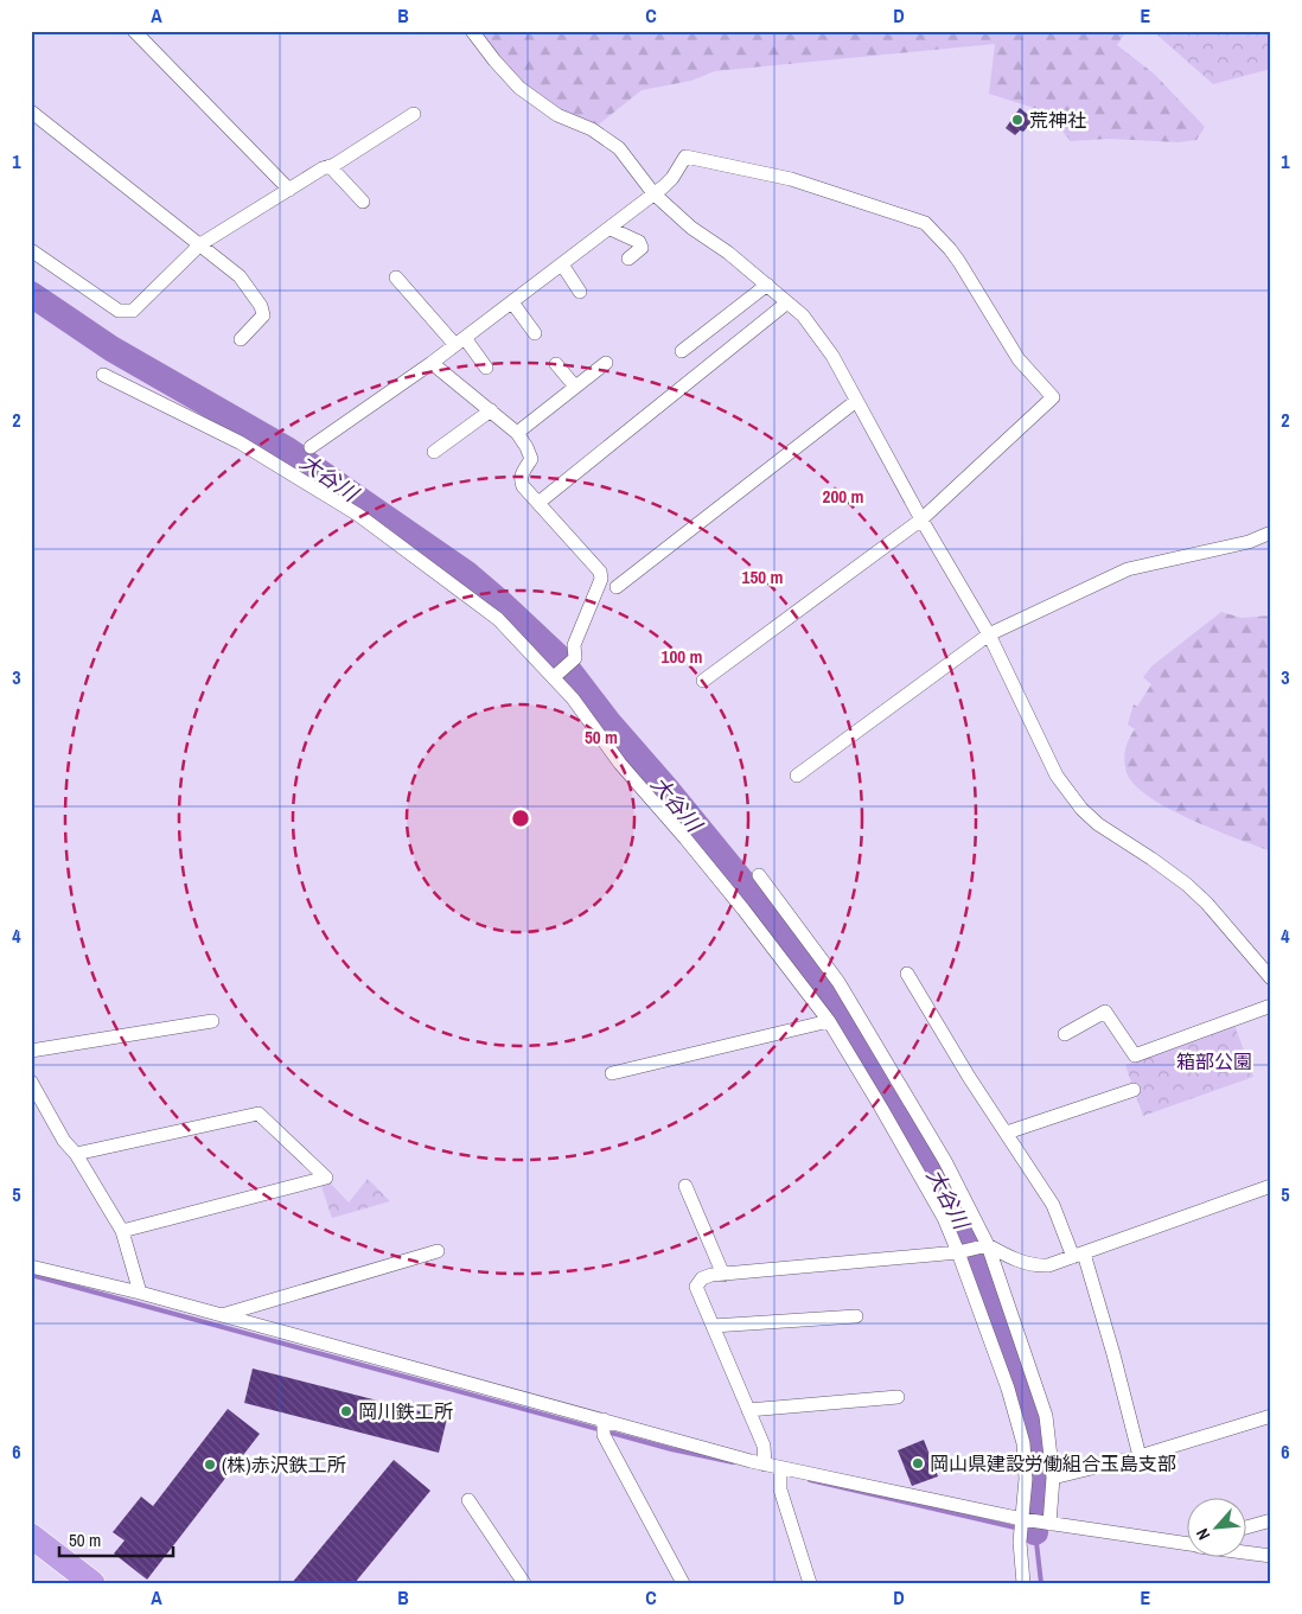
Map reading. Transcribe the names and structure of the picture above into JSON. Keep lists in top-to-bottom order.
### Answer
{
  "water": ["大谷川"],
  "parks": ["箱部公園"],
  "places": [
    "荒神社",
    "岡川鉄工所",
    "岡山県建設労働組合玉島支部",
    "(株)赤沢鉄工所"
  ],
  "scale_bar": "50 m",
  "north": "bottom left",
  "grid": {
    "columns": [
      "A",
      "B",
      "C",
      "D",
      "E"
    ],
    "rows": [
      "1",
      "2",
      "3",
      "4",
      "5",
      "6"
    ]
  },
  "rings": [
    "200 m",
    "150 m",
    "100 m",
    "50 m"
  ]
}
